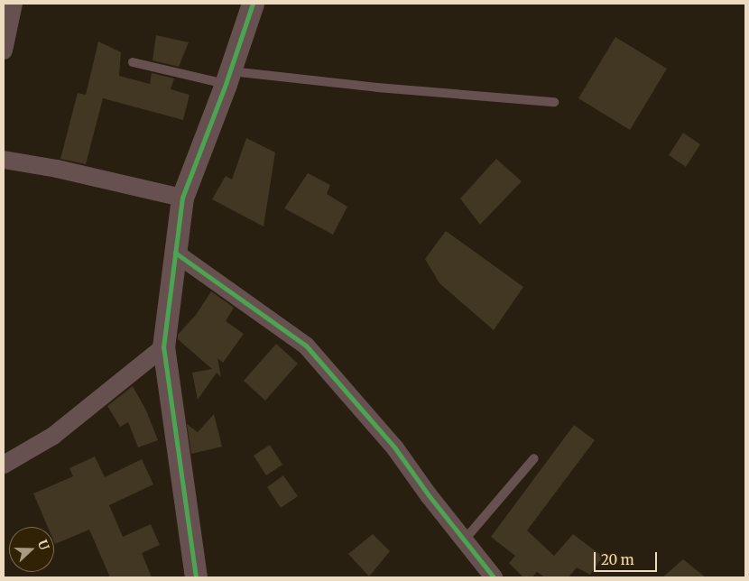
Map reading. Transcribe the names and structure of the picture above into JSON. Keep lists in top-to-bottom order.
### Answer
{
  "scale_bar": "20 m",
  "north": "right"
}
